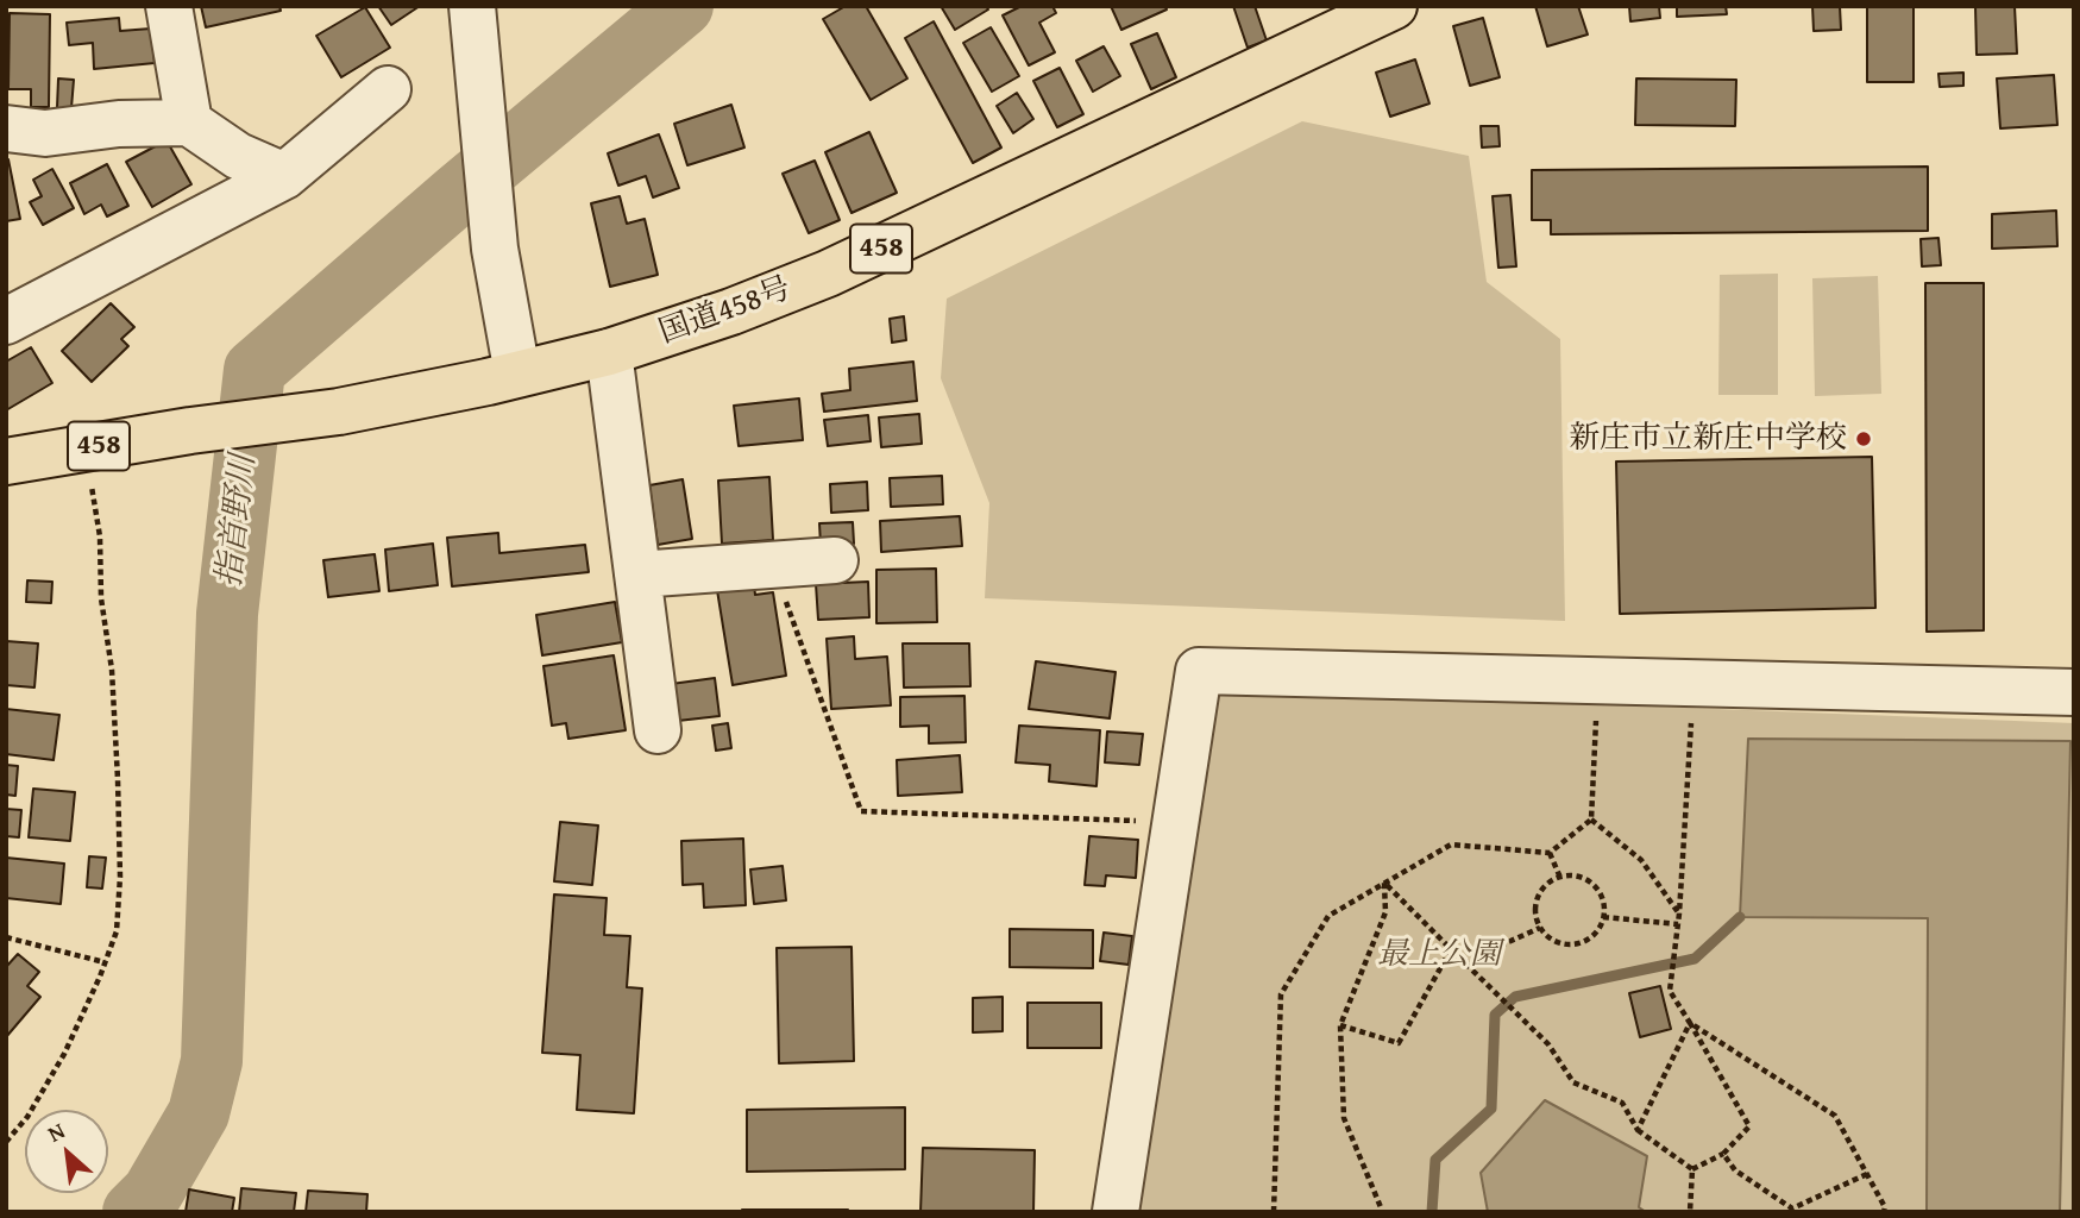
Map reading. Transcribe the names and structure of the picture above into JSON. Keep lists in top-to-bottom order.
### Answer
{
  "streets": {
    "highway": ["458", "国道458号"]
  },
  "water": ["指首野川"],
  "parks": ["最上公園"],
  "places": ["新庄市立新庄中学校"],
  "north": "top left"
}
